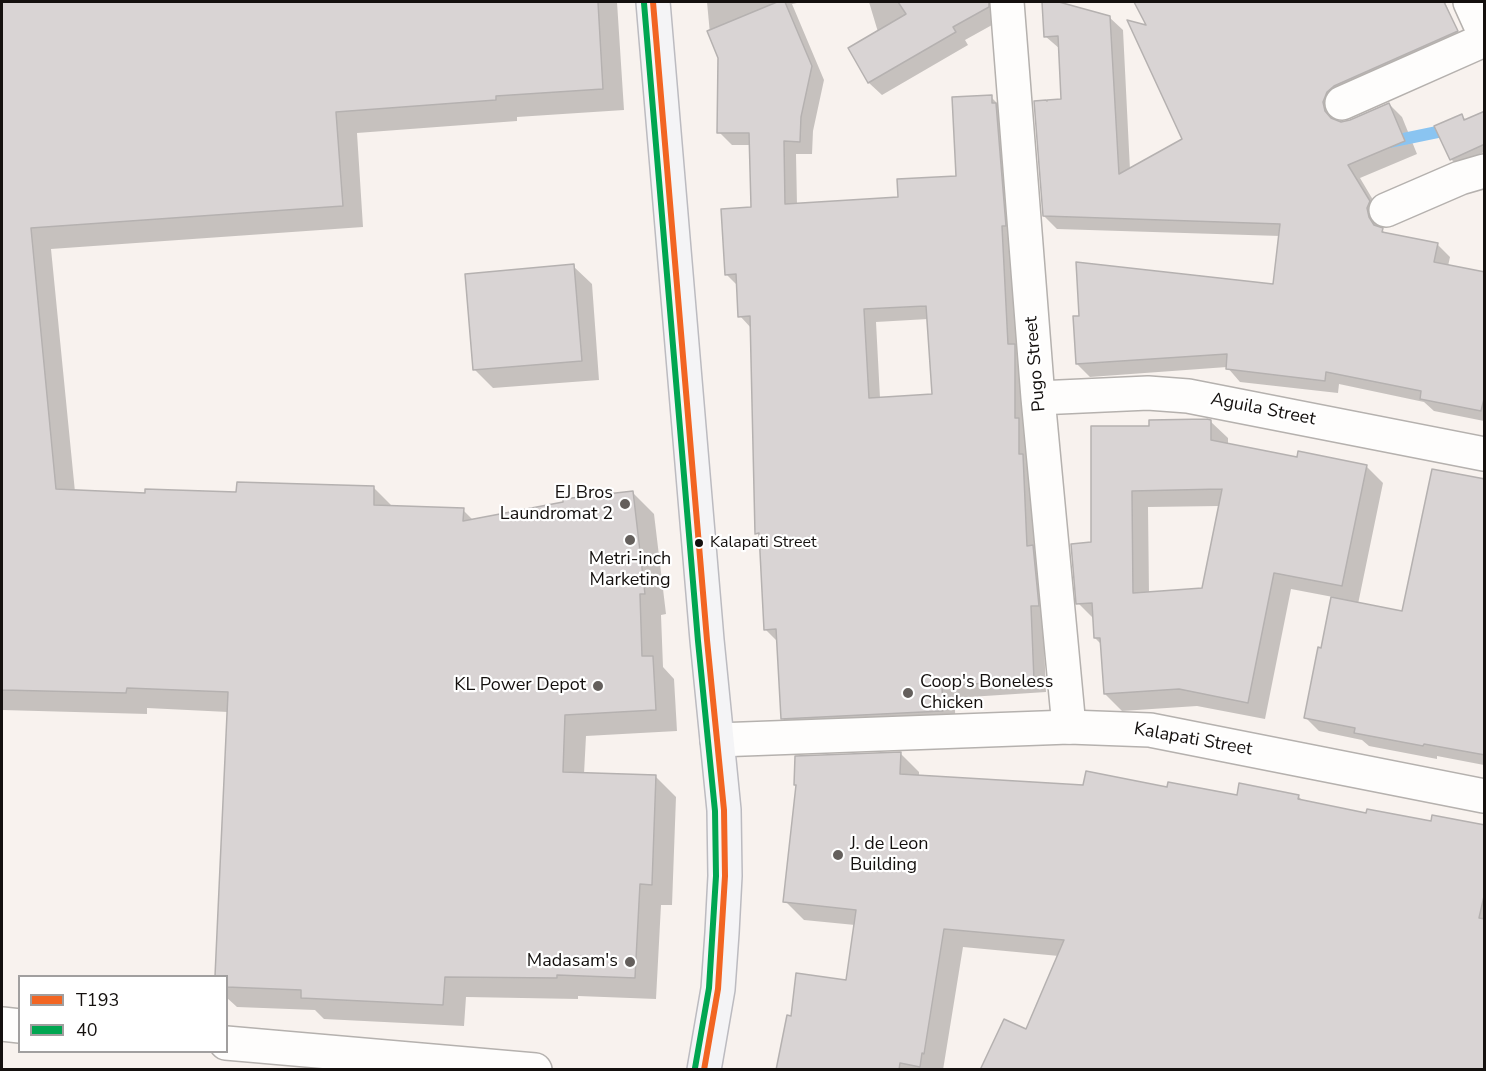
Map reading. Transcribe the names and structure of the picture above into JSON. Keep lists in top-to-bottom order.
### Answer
{
  "streets": {
    "street": ["Pugo Street", "Aguila Street", "Kalapati Street"]
  },
  "crossings": [
    ["Pugo Street", "Aguila Street"],
    ["Pugo Street", "Kalapati Street"]
  ],
  "places": [
    "EJ Bros Laundromat 2",
    "Metri-inch Marketing",
    "Kalapati Street",
    "KL Power Depot",
    "Coop's Boneless Chicken",
    "J. de Leon Building",
    "Madasam's"
  ],
  "lines": ["transit line T193", "transit line 40"],
  "legend": ["T193", "40"]
}
